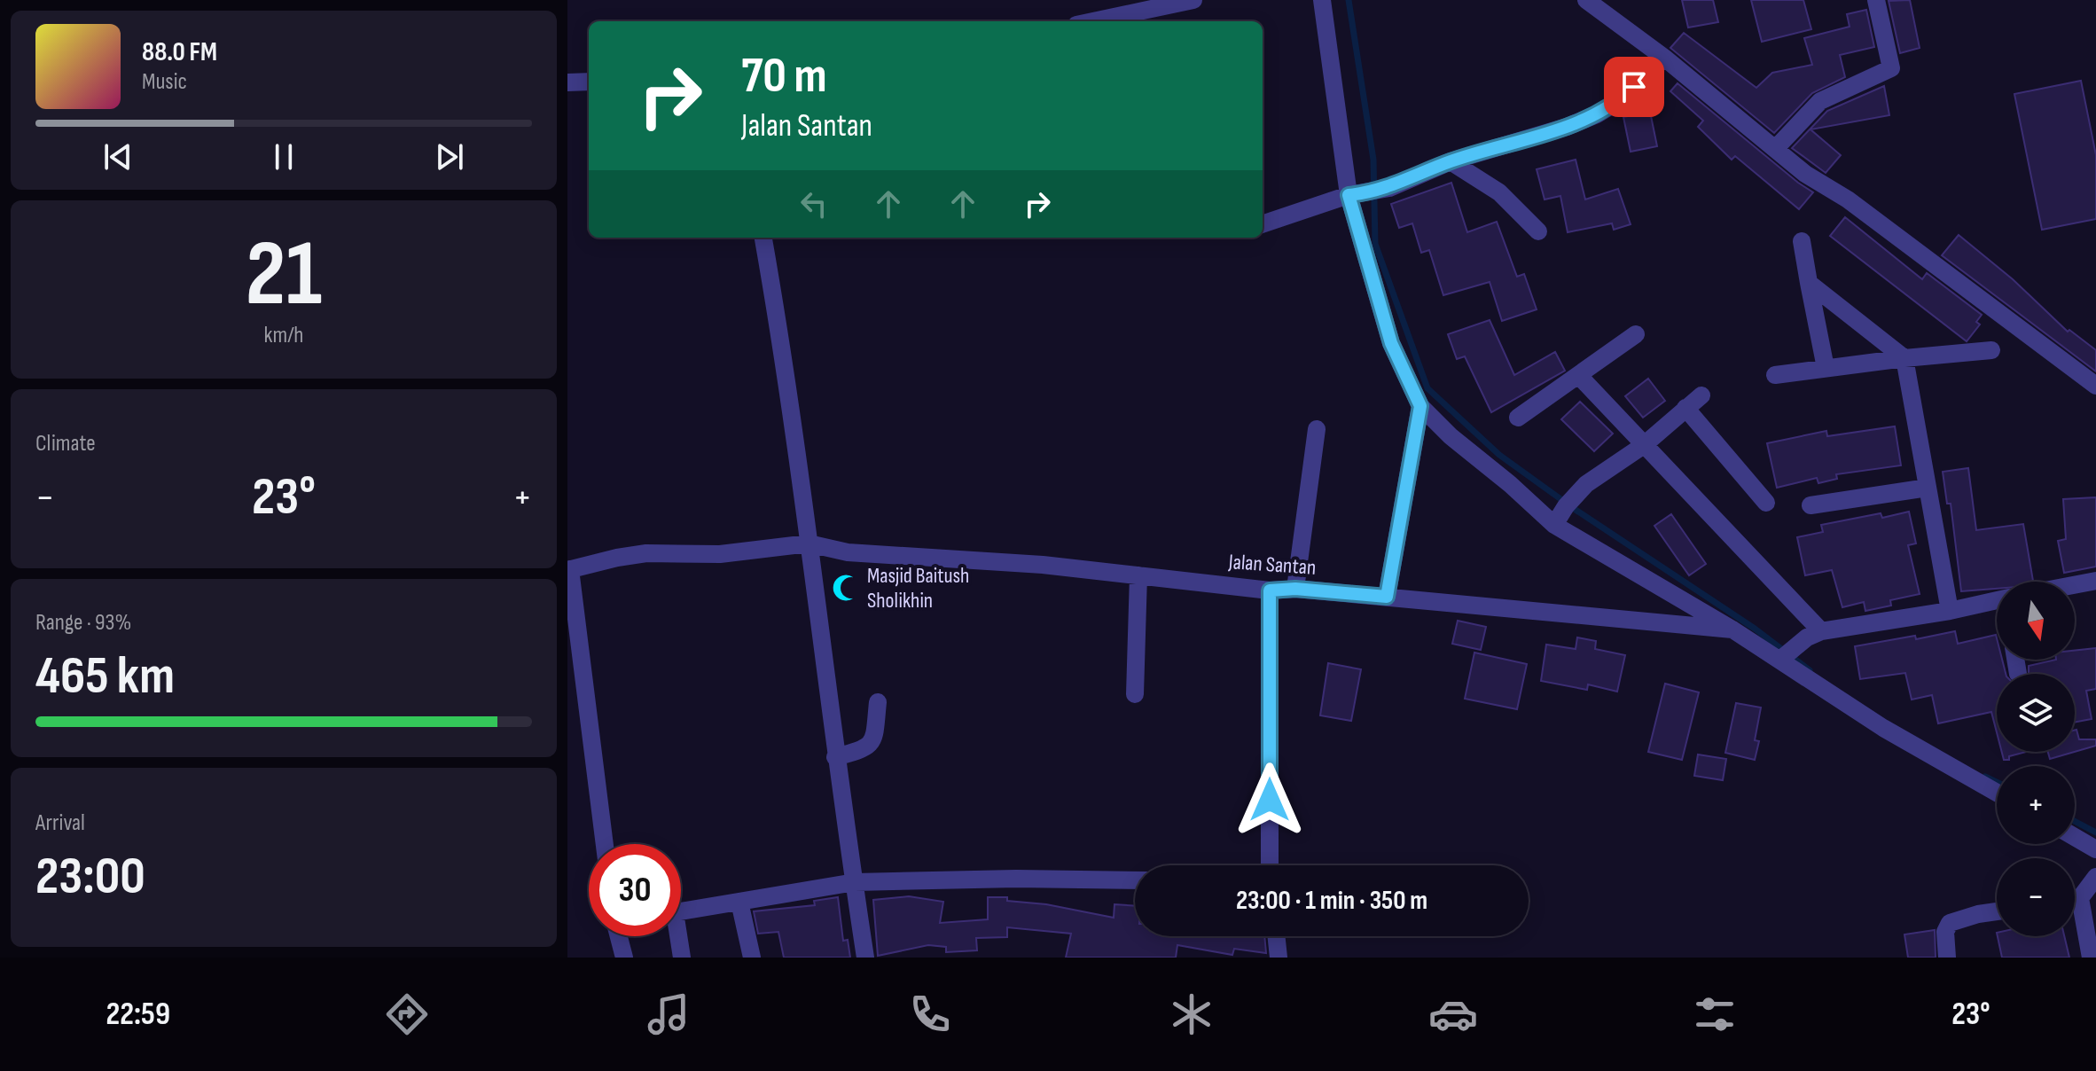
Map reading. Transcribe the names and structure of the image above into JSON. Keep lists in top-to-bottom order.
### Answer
{
  "streets": {
    "street": ["Jalan Santan"]
  },
  "places": {
    "mosque": ["Masjid Baitush Sholikhin"]
  },
  "north": "bottom",
  "page": {
    "turn": ["70 m", "Jalan Santan"],
    "song": ["88.0 FM", "Music"],
    "tile": [
      ["21", "km/h"],
      "Climate",
      ["Range · 93%", "465 km"],
      ["Arrival", "23:00"]
    ],
    "heat": ["−", "23°", "+"],
    "map_buttons": ["+", "−"],
    "limit": "30",
    "trip": "23:00 · 1 min · 350 m",
    "tabs": ["22:59", "23°"]
  }
}
